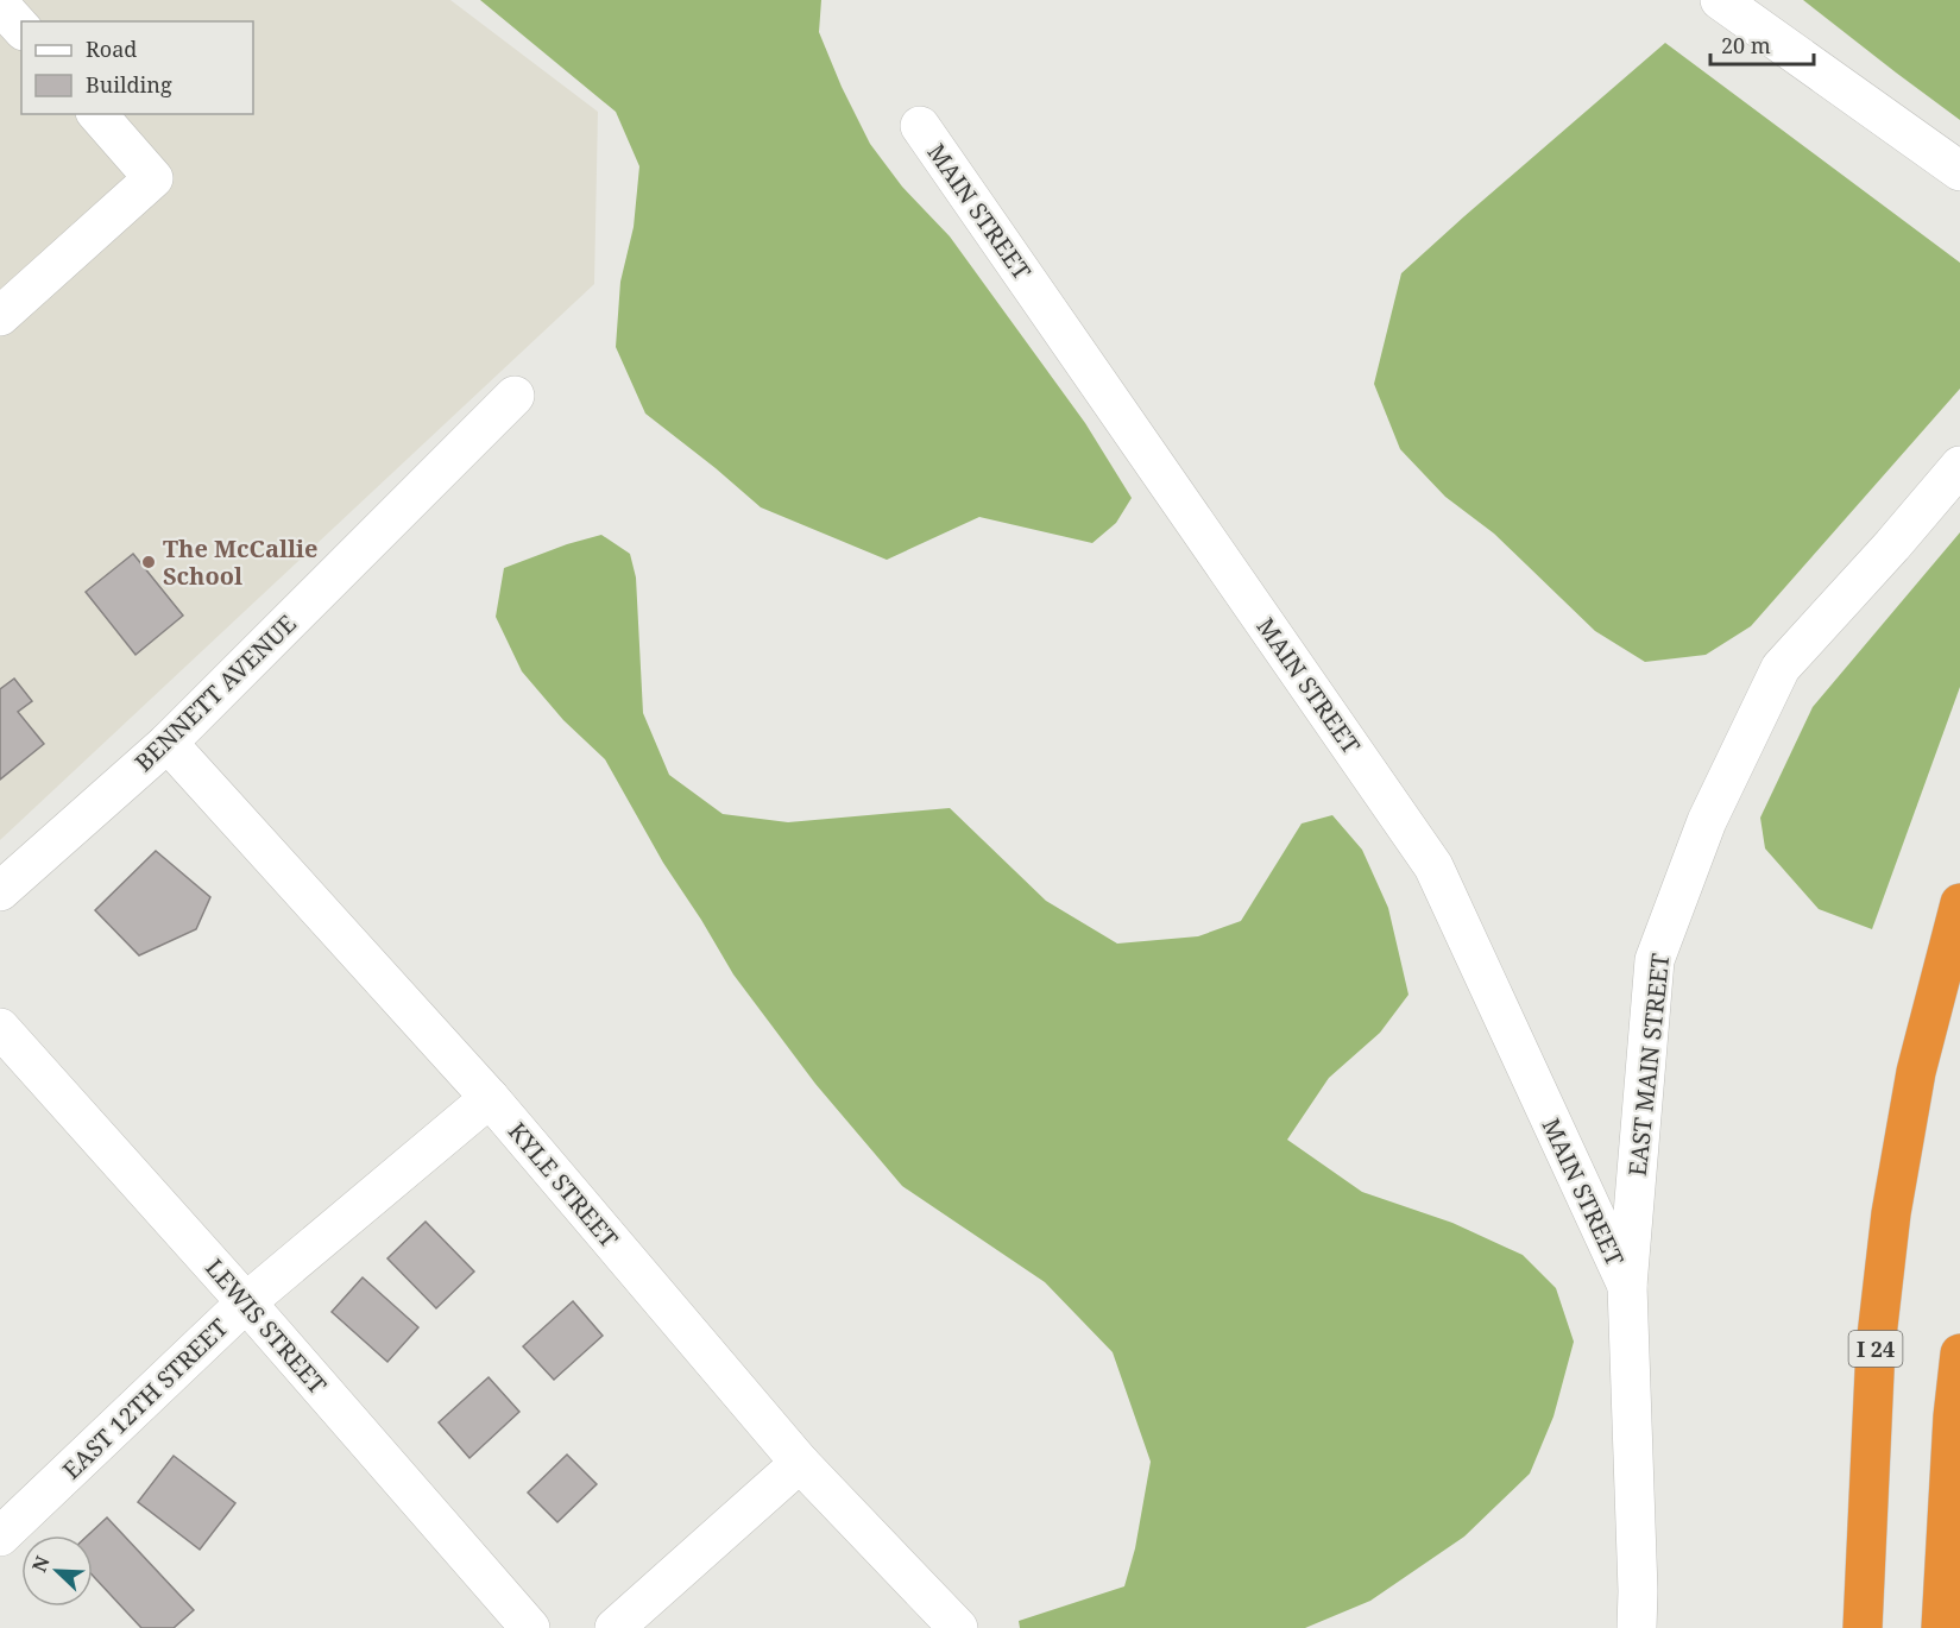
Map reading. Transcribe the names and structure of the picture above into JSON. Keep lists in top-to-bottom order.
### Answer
{
  "streets": {
    "highway": ["I 24"],
    "street": [
      "MAIN STREET",
      "BENNETT AVENUE",
      "EAST MAIN STREET",
      "KYLE STREET",
      "LEWIS STREET",
      "EAST 12TH STREET"
    ]
  },
  "crossings": [
    ["MAIN STREET", "EAST MAIN STREET"],
    ["BENNETT AVENUE", "KYLE STREET"],
    ["KYLE STREET", "EAST 12TH STREET"],
    ["LEWIS STREET", "EAST 12TH STREET"]
  ],
  "places": ["The McCallie School"],
  "legend": ["Road", "Building"],
  "scale_bar": "20 m",
  "north": "top left"
}
